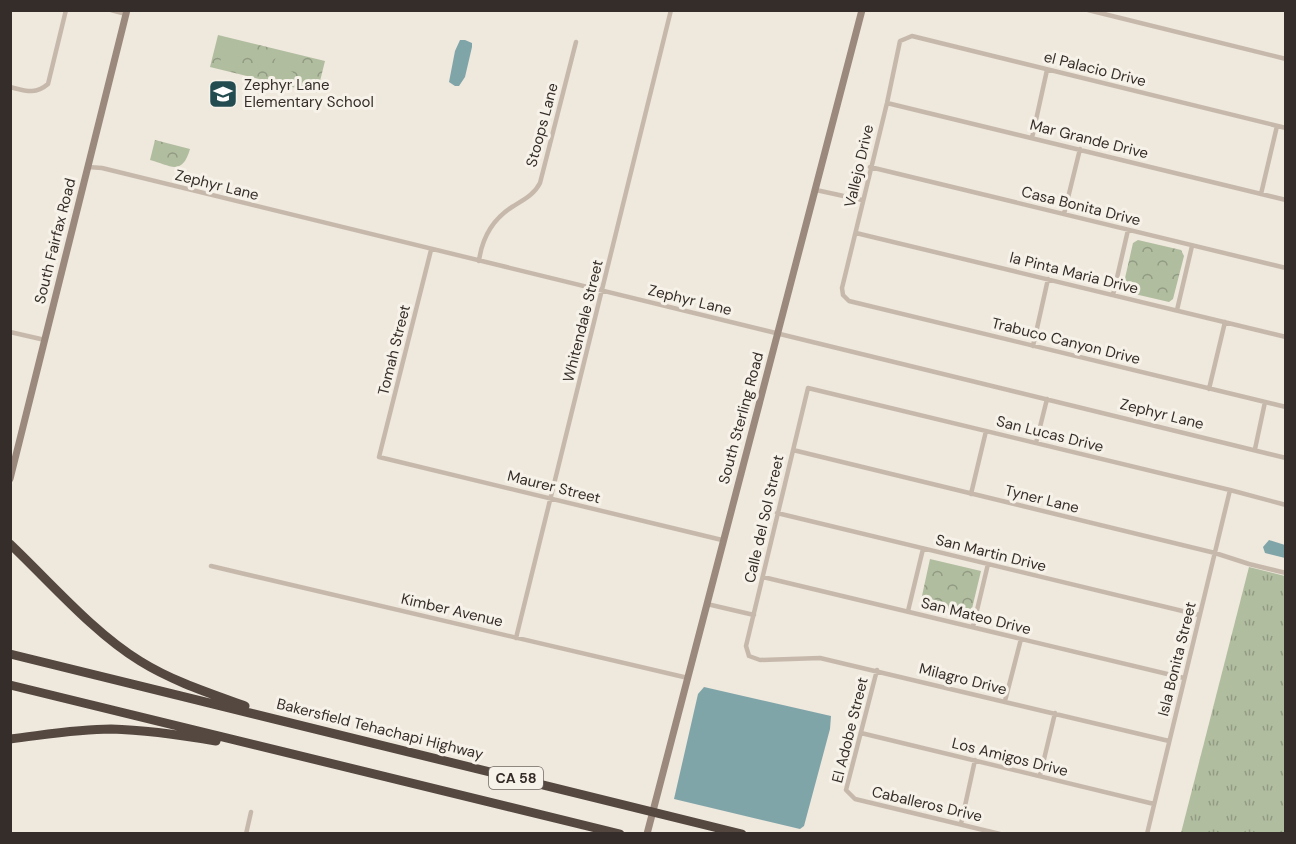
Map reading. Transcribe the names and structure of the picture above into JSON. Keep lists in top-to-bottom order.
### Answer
{
  "streets": {
    "highway": ["Bakersfield Tehachapi Highway", "CA 58"],
    "street": [
      "el Palacio Drive",
      "Stoops Lane",
      "Mar Grande Drive",
      "Vallejo Drive",
      "Zephyr Lane",
      "Casa Bonita Drive",
      "South Fairfax Road",
      "la Pinta Maria Drive",
      "Whitendale Street",
      "Trabuco Canyon Drive",
      "Tomah Street",
      "South Sterling Road",
      "San Lucas Drive",
      "Maurer Street",
      "Tyner Lane",
      "Calle del Sol Street",
      "San Martin Drive",
      "Kimber Avenue",
      "San Mateo Drive",
      "Isla Bonita Street",
      "Milagro Drive",
      "El Adobe Street",
      "Los Amigos Drive",
      "Caballeros Drive"
    ]
  },
  "crossings": [
    ["el Palacio Drive", "Vallejo Drive"],
    ["Stoops Lane", "Zephyr Lane"],
    ["Mar Grande Drive", "Vallejo Drive"],
    ["Vallejo Drive", "Casa Bonita Drive"],
    ["Vallejo Drive", "la Pinta Maria Drive"],
    ["Vallejo Drive", "Trabuco Canyon Drive"],
    ["Zephyr Lane", "South Fairfax Road"],
    ["Zephyr Lane", "Whitendale Street"],
    ["Zephyr Lane", "Tomah Street"],
    ["Zephyr Lane", "South Sterling Road"],
    ["Whitendale Street", "Maurer Street"],
    ["Whitendale Street", "Kimber Avenue"],
    ["Tomah Street", "Maurer Street"],
    ["South Sterling Road", "Maurer Street"],
    ["South Sterling Road", "Kimber Avenue"],
    ["San Lucas Drive", "Calle del Sol Street"],
    ["San Lucas Drive", "Isla Bonita Street"],
    ["Tyner Lane", "Calle del Sol Street"],
    ["Tyner Lane", "Isla Bonita Street"],
    ["Calle del Sol Street", "San Martin Drive"],
    ["Calle del Sol Street", "San Mateo Drive"],
    ["Calle del Sol Street", "Milagro Drive"],
    ["San Martin Drive", "Isla Bonita Street"],
    ["San Mateo Drive", "Isla Bonita Street"],
    ["Isla Bonita Street", "Milagro Drive"],
    ["Isla Bonita Street", "Los Amigos Drive"],
    ["Milagro Drive", "El Adobe Street"],
    ["El Adobe Street", "Los Amigos Drive"],
    ["El Adobe Street", "Caballeros Drive"]
  ],
  "places": {
    "school or university": ["Zephyr Lane Elementary School"]
  }
}
